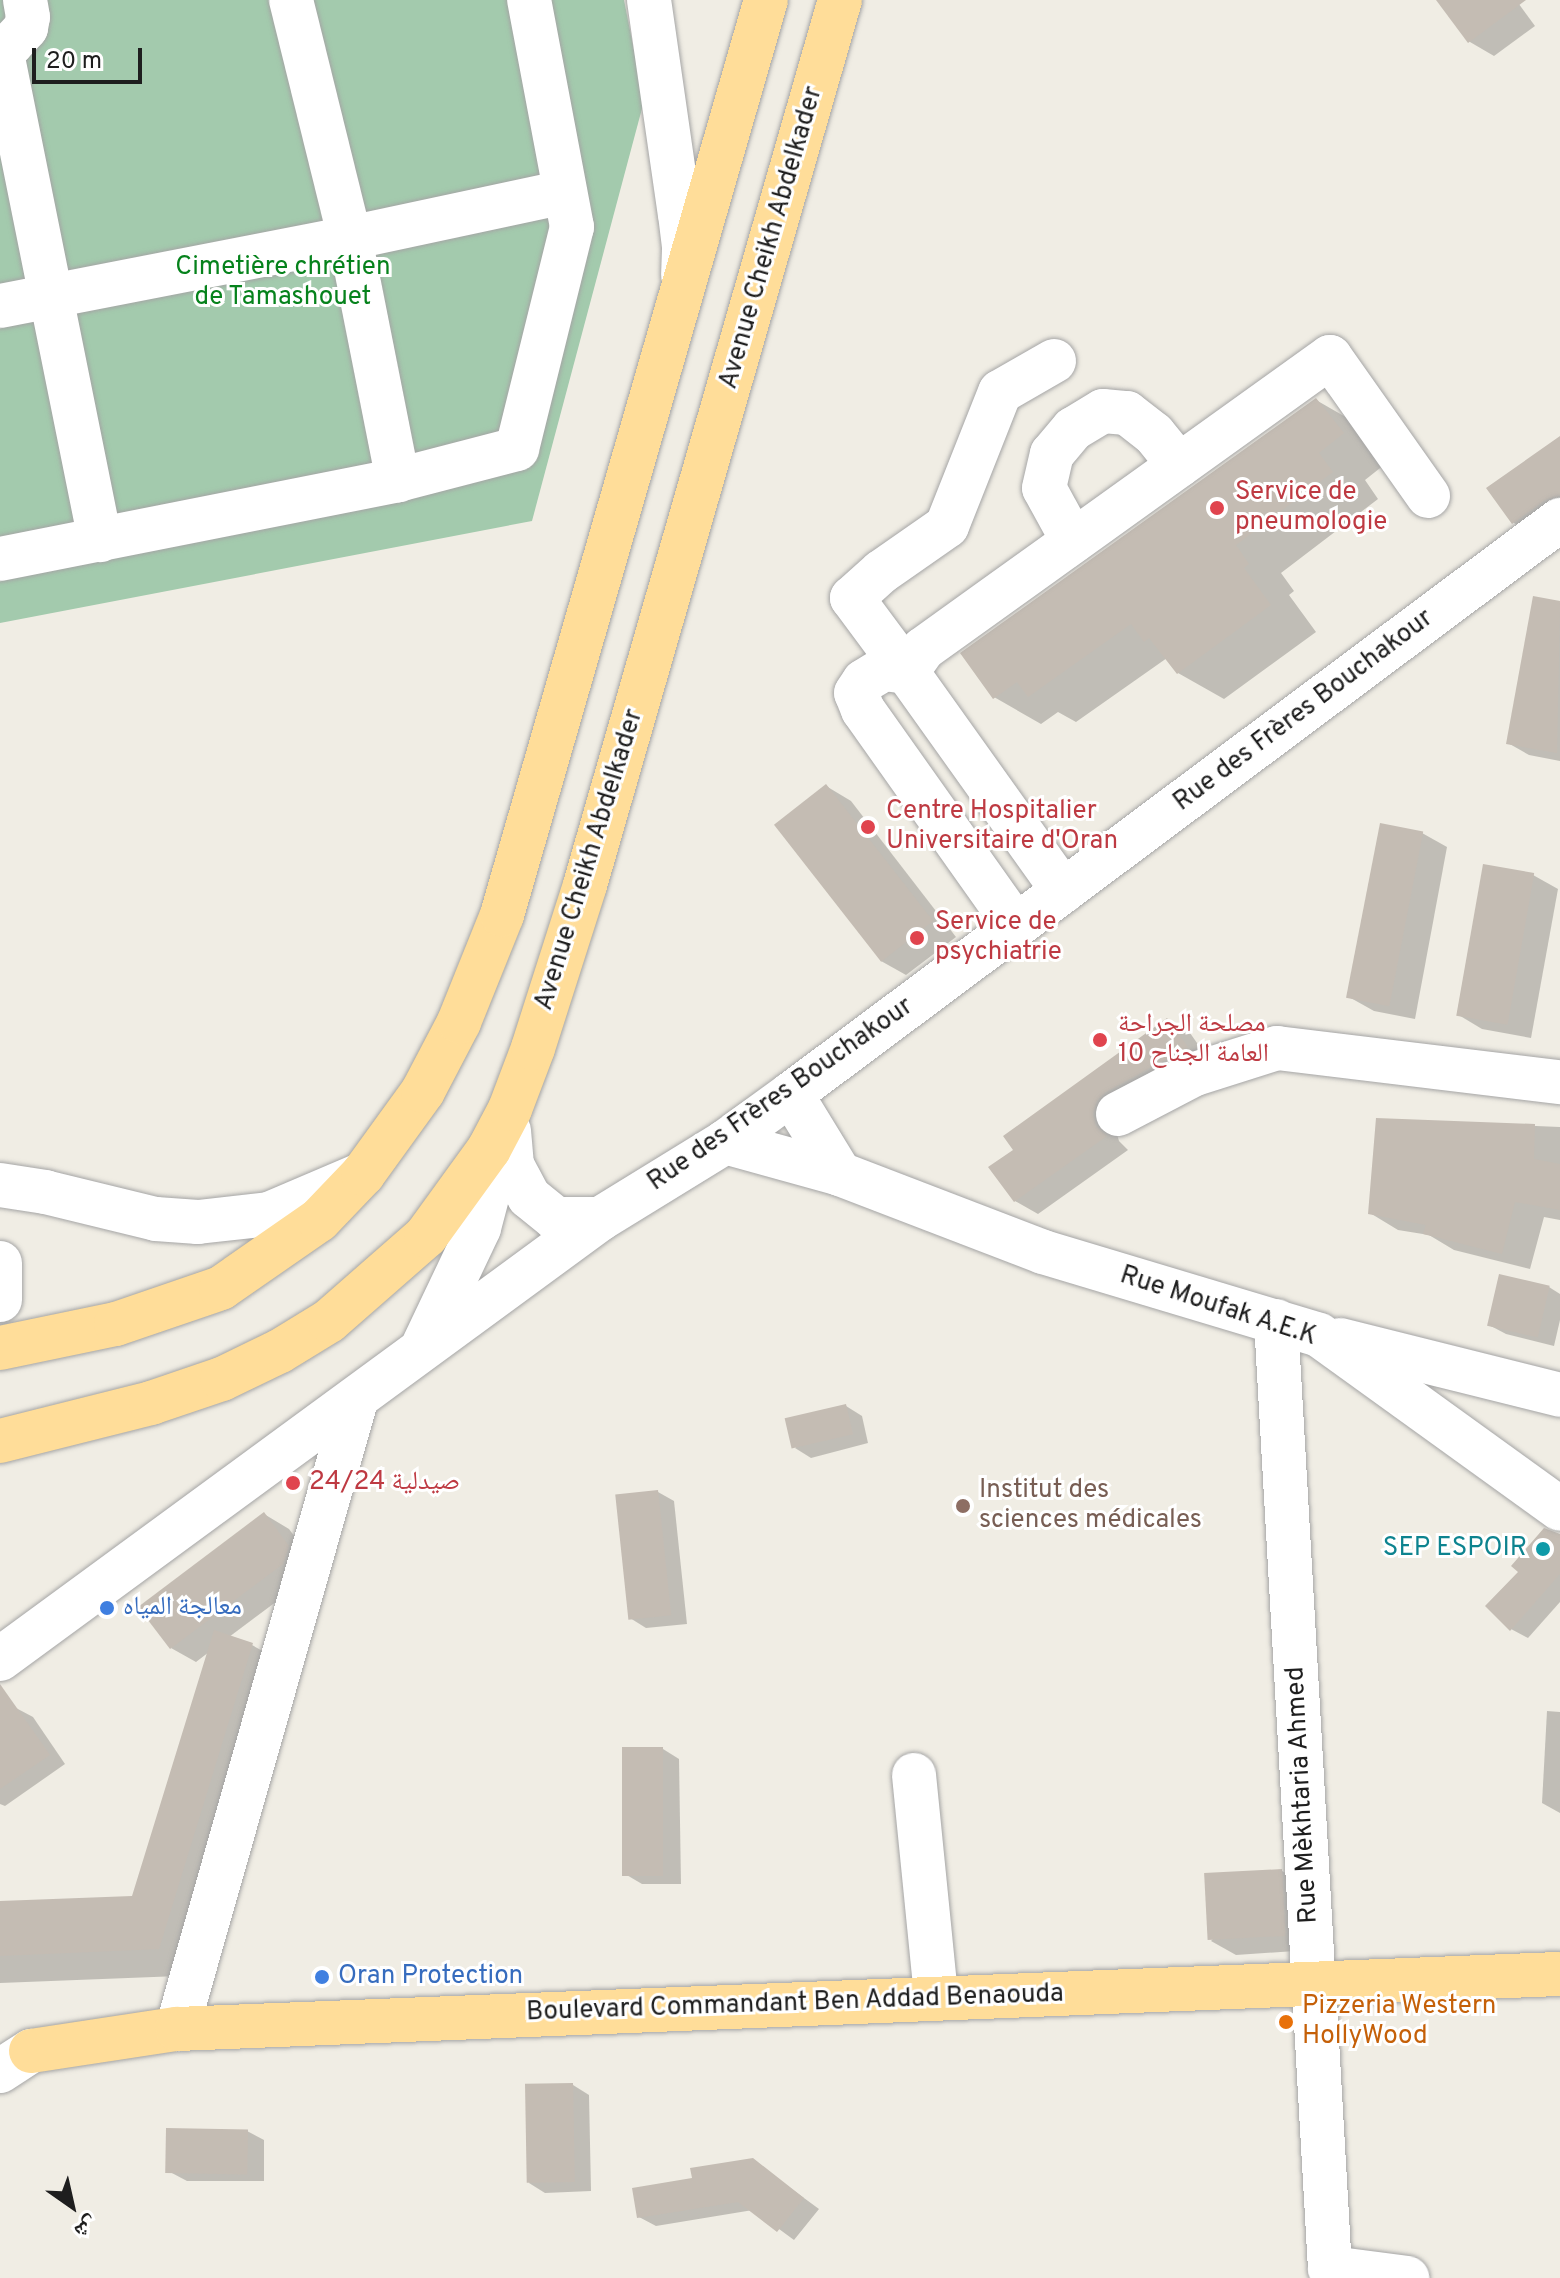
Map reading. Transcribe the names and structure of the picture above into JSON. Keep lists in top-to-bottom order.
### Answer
{
  "streets": {
    "main road": ["Avenue Cheikh Abdelkader", "Boulevard Commandant Ben Addad Benaouda"],
    "street": ["Rue des Frères Bouchakour", "Rue Moufak A.E.K", "Rue Mèkhtaria Ahmed"]
  },
  "crossings": [
    ["Rue des Frères Bouchakour", "Rue Moufak A.E.K"],
    ["Rue Moufak A.E.K", "Rue Mèkhtaria Ahmed"],
    ["Rue Mèkhtaria Ahmed", "Boulevard Commandant Ben Addad Benaouda"]
  ],
  "parks": ["Cimetière chrétien de Tamashouet"],
  "places": [
    "Service de pneumologie",
    "Centre Hospitalier Universitaire d'Oran",
    "Service de psychiatrie",
    "مصلحة الجراحة العامة الجناح 10",
    "صيدلية 24/24",
    "Institut des sciences médicales",
    "SEP ESPOIR",
    "معالجة المياه",
    "Oran Protection",
    "Pizzeria Western HollyWood"
  ],
  "scale_bar": "20 m",
  "north": "bottom right"
}
